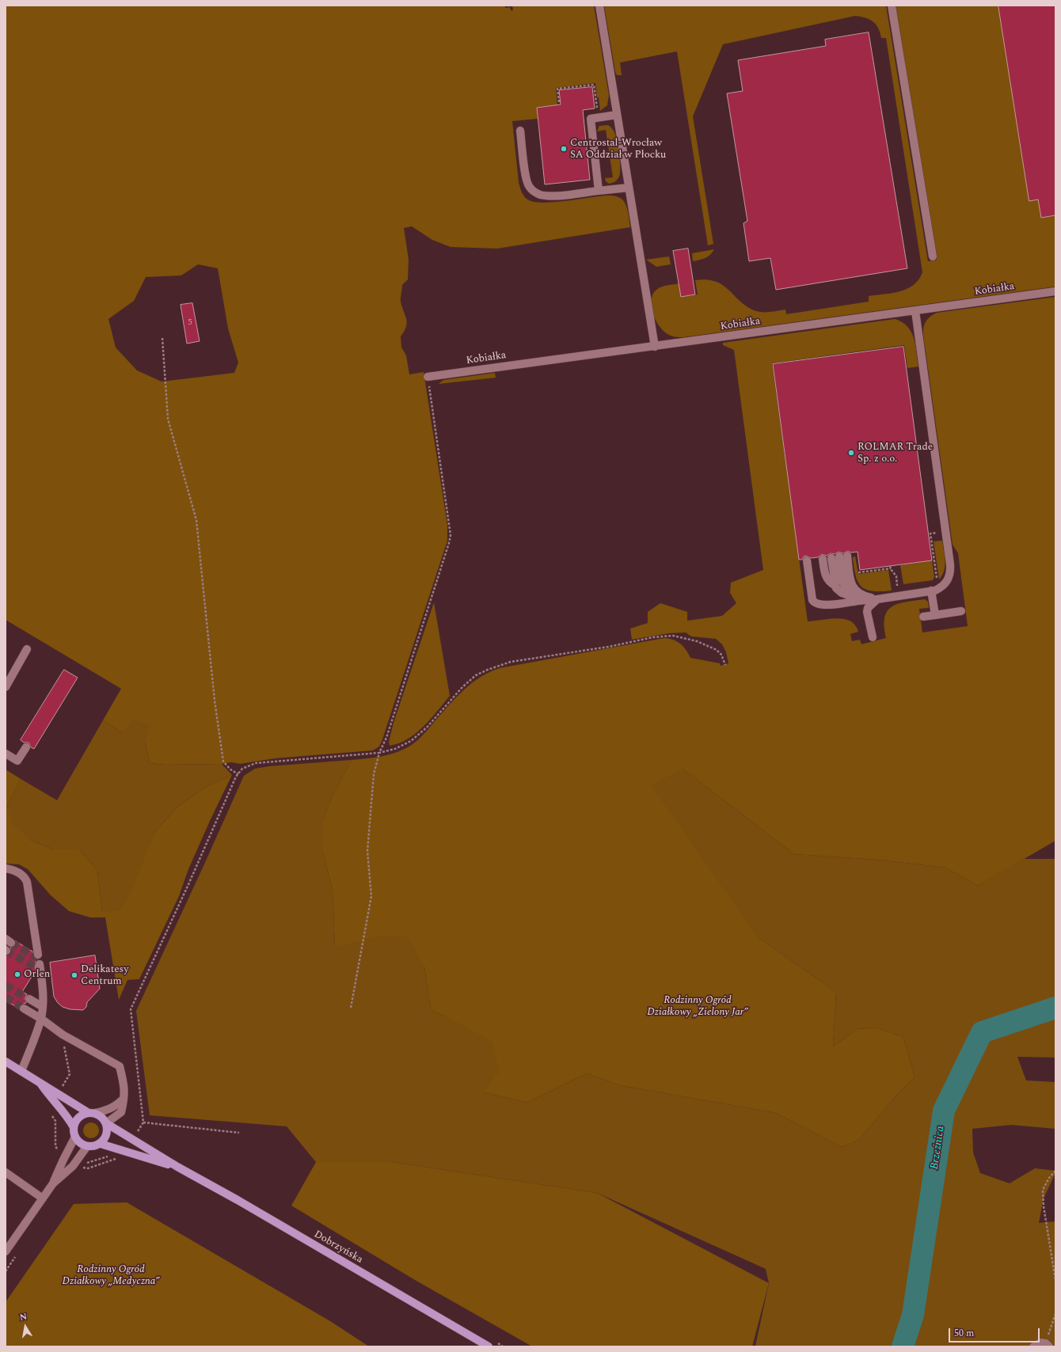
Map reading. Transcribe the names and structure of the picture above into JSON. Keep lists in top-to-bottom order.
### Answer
{
  "streets": {
    "main road": ["Dobrzyńska"],
    "street": ["Kobiałka"]
  },
  "water": ["Brzeźnica"],
  "parks": ["Rodzinny Ogród Działkowy „Zielony Jar”", "Rodzinny Ogród Działkowy „Medyczna”"],
  "places": [
    "Centrostal-Wrocław SA Oddział w Płocku",
    "ROLMAR Trade Sp. z o.o.",
    "Orlen",
    "Delikatesy Centrum"
  ],
  "house_numbers": ["5"],
  "scale_bar": "50 m",
  "north": "top"
}
